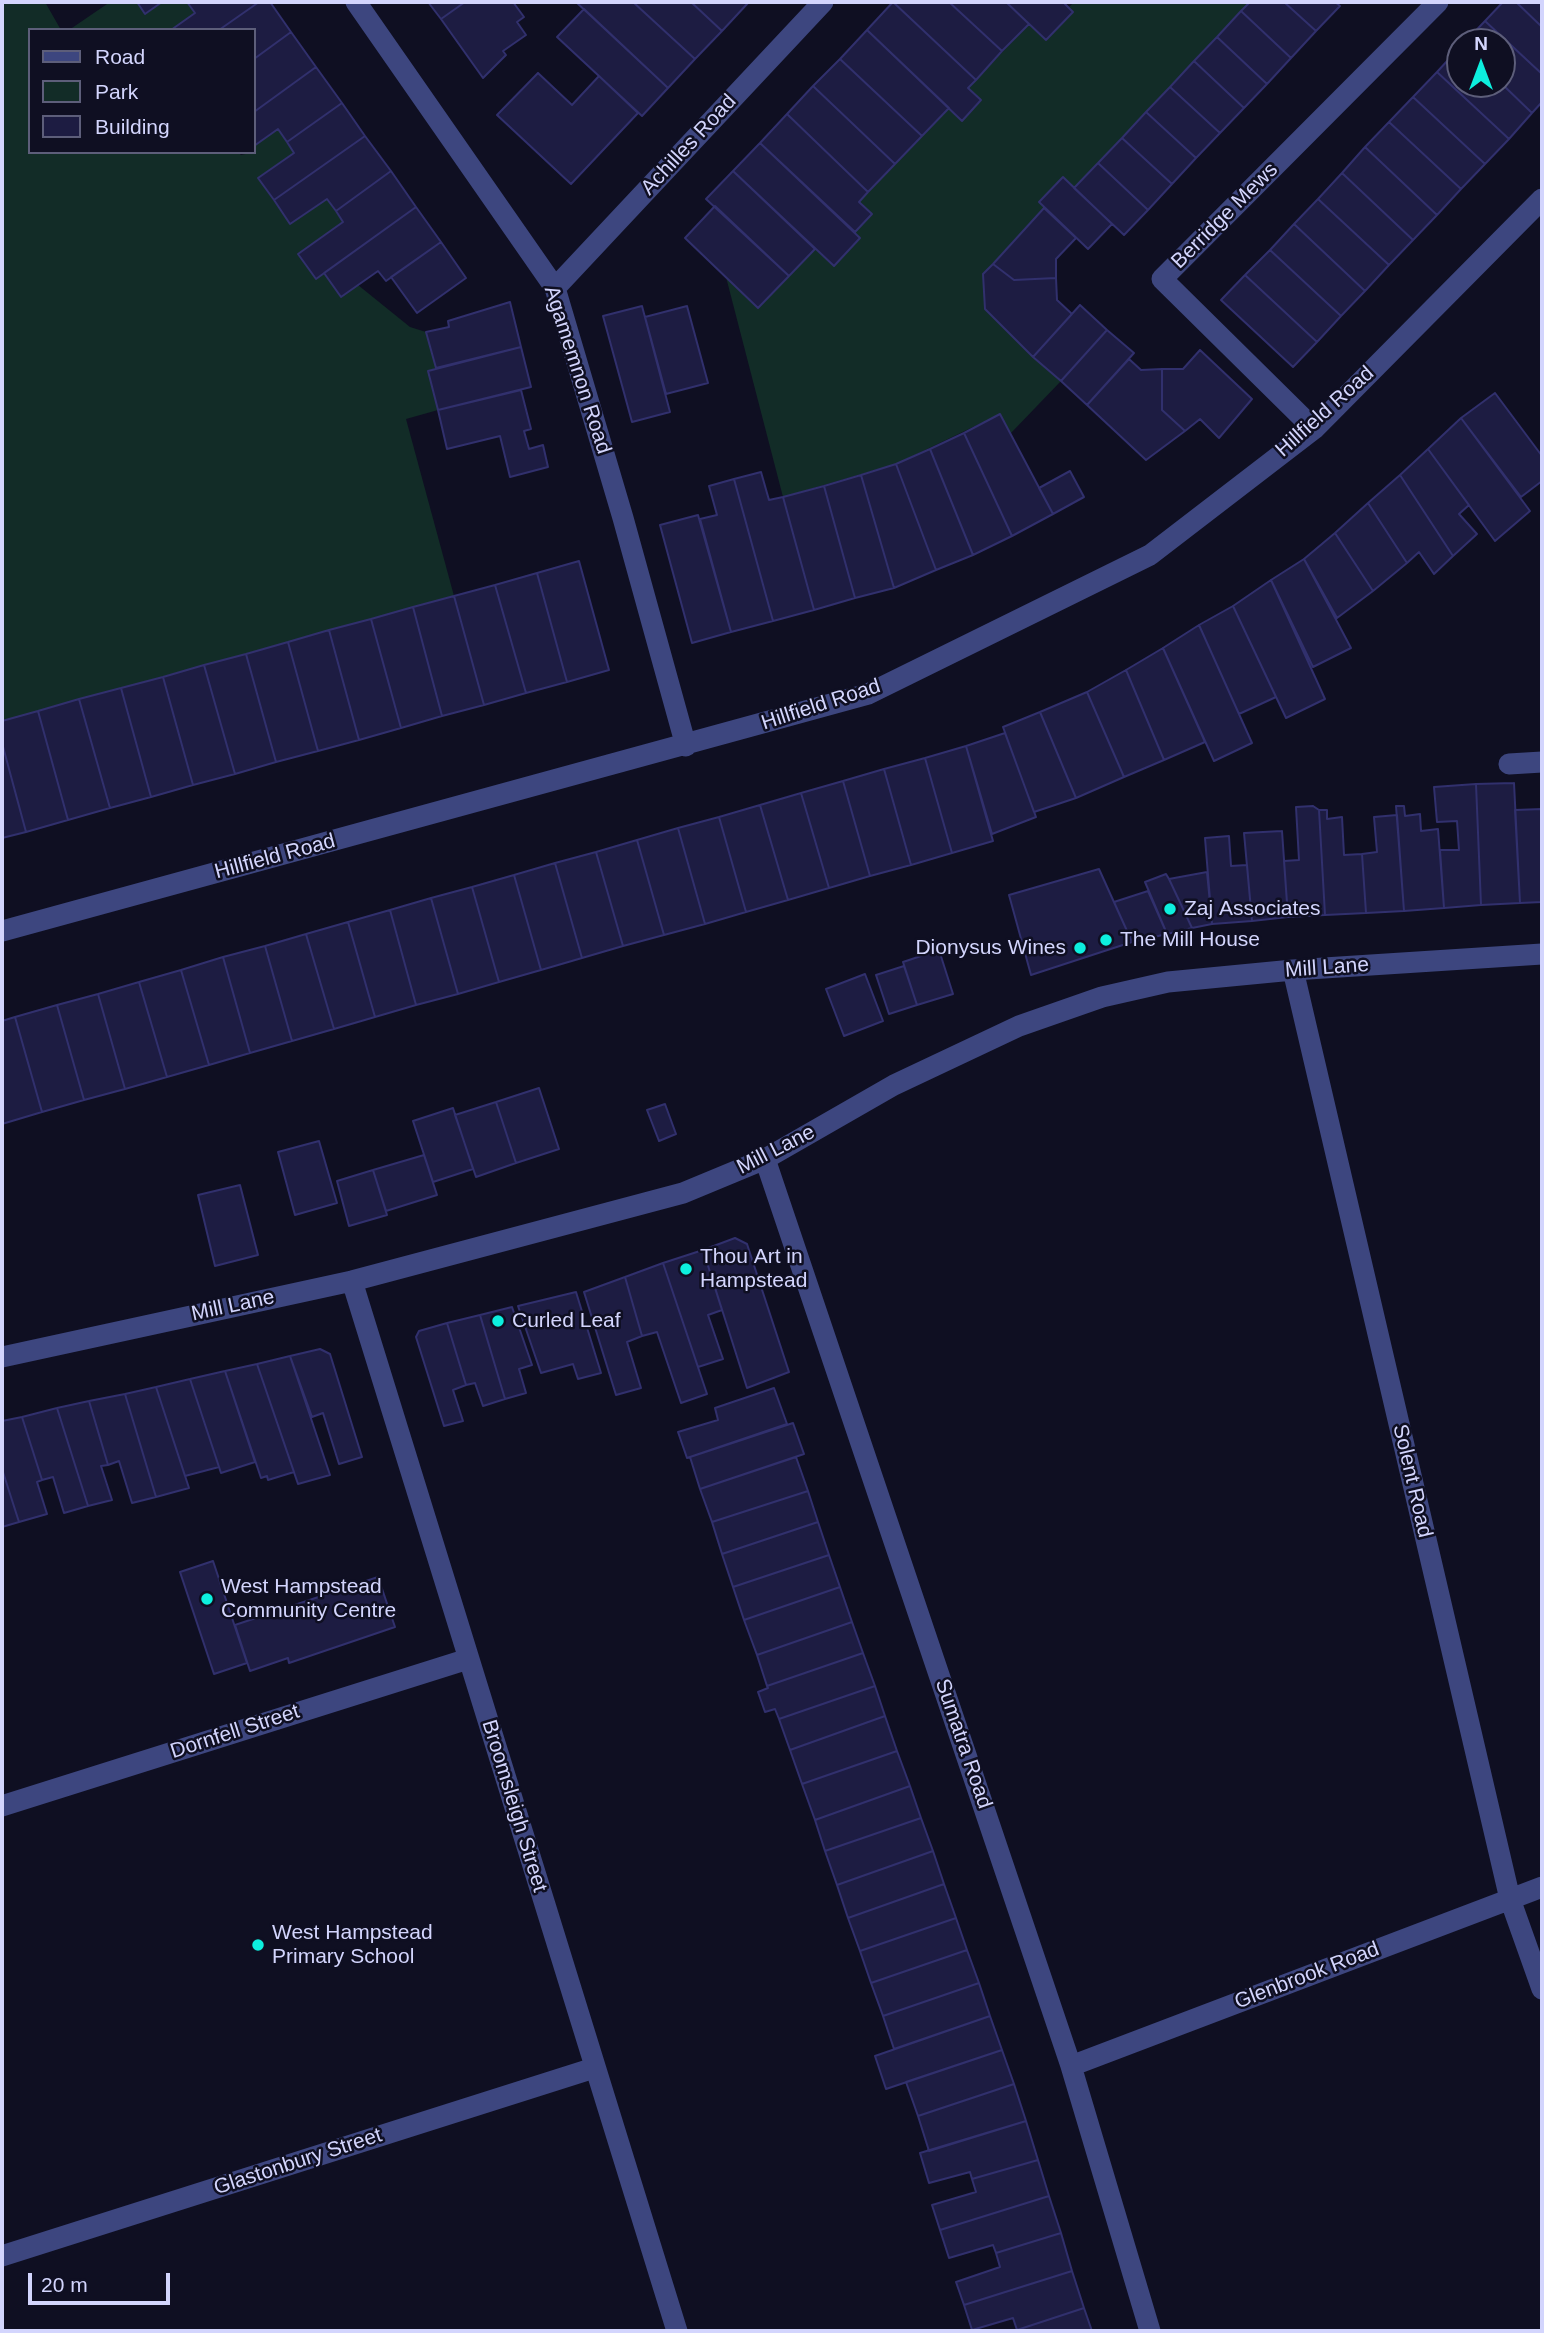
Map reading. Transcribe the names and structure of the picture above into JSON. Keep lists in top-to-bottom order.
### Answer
{
  "streets": {
    "street": [
      "Achilles Road",
      "Berridge Mews",
      "Agamemnon Road",
      "Hillfield Road",
      "Mill Lane",
      "Solent Road",
      "Dornfell Street",
      "Sumatra Road",
      "Broomsleigh Street",
      "Glenbrook Road",
      "Glastonbury Street"
    ]
  },
  "crossings": [
    ["Achilles Road", "Agamemnon Road"],
    ["Berridge Mews", "Hillfield Road"],
    ["Agamemnon Road", "Hillfield Road"],
    ["Mill Lane", "Solent Road"],
    ["Mill Lane", "Sumatra Road"],
    ["Mill Lane", "Broomsleigh Street"],
    ["Solent Road", "Glenbrook Road"],
    ["Dornfell Street", "Broomsleigh Street"],
    ["Sumatra Road", "Glenbrook Road"],
    ["Broomsleigh Street", "Glastonbury Street"]
  ],
  "places": [
    "Zaj Associates",
    "The Mill House",
    "Dionysus Wines",
    "Thou Art in Hampstead",
    "Curled Leaf",
    "West Hampstead Community Centre",
    "West Hampstead Primary School"
  ],
  "legend": ["Road", "Park", "Building"],
  "scale_bar": "20 m",
  "north": "top"
}
